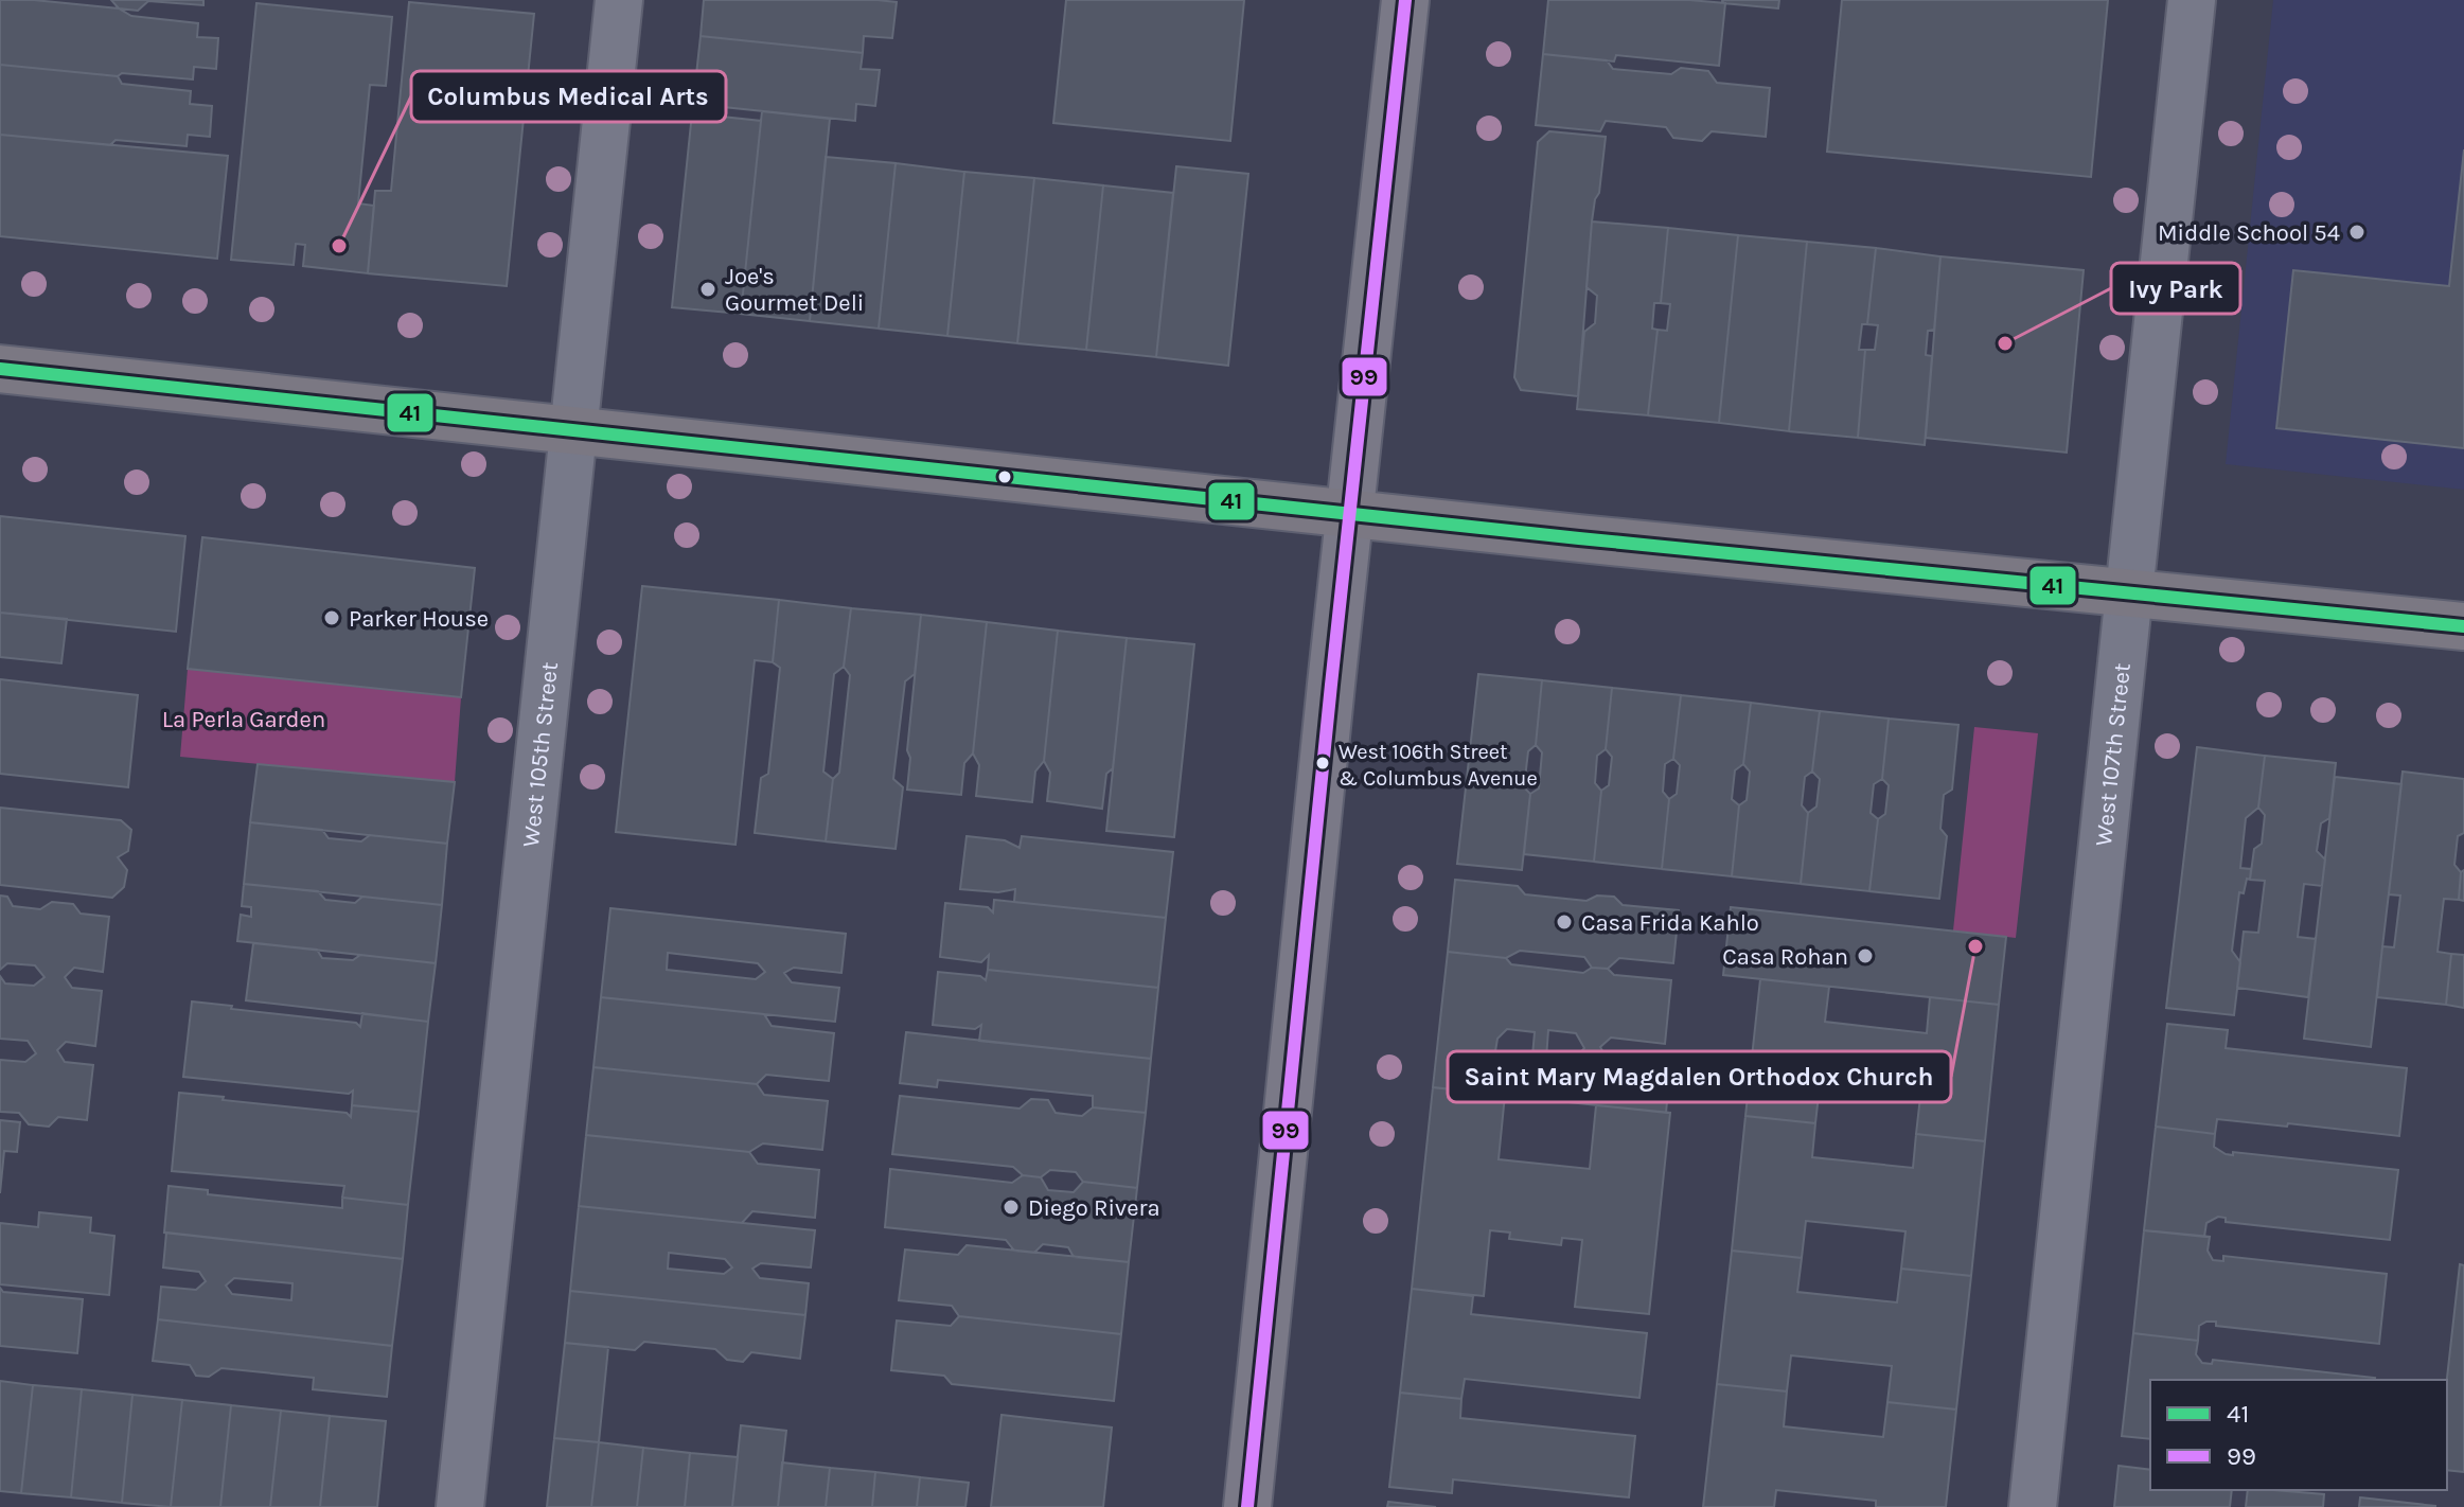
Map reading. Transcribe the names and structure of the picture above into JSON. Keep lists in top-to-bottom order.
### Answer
{
  "streets": {
    "street": ["West 105th Street", "West 107th Street"]
  },
  "parks": ["La Perla Garden"],
  "places": [
    "Middle School 54",
    "Columbus Medical Arts",
    "Joe's Gourmet Deli",
    "Ivy Park",
    "Parker House",
    "West 106th Street & Columbus Avenue",
    "Casa Frida Kahlo",
    "Saint Mary Magdalen Orthodox Church",
    "Casa Rohan",
    "Diego Rivera"
  ],
  "lines": ["transit line 99", "transit line 41"],
  "legend": ["41", "99"]
}
